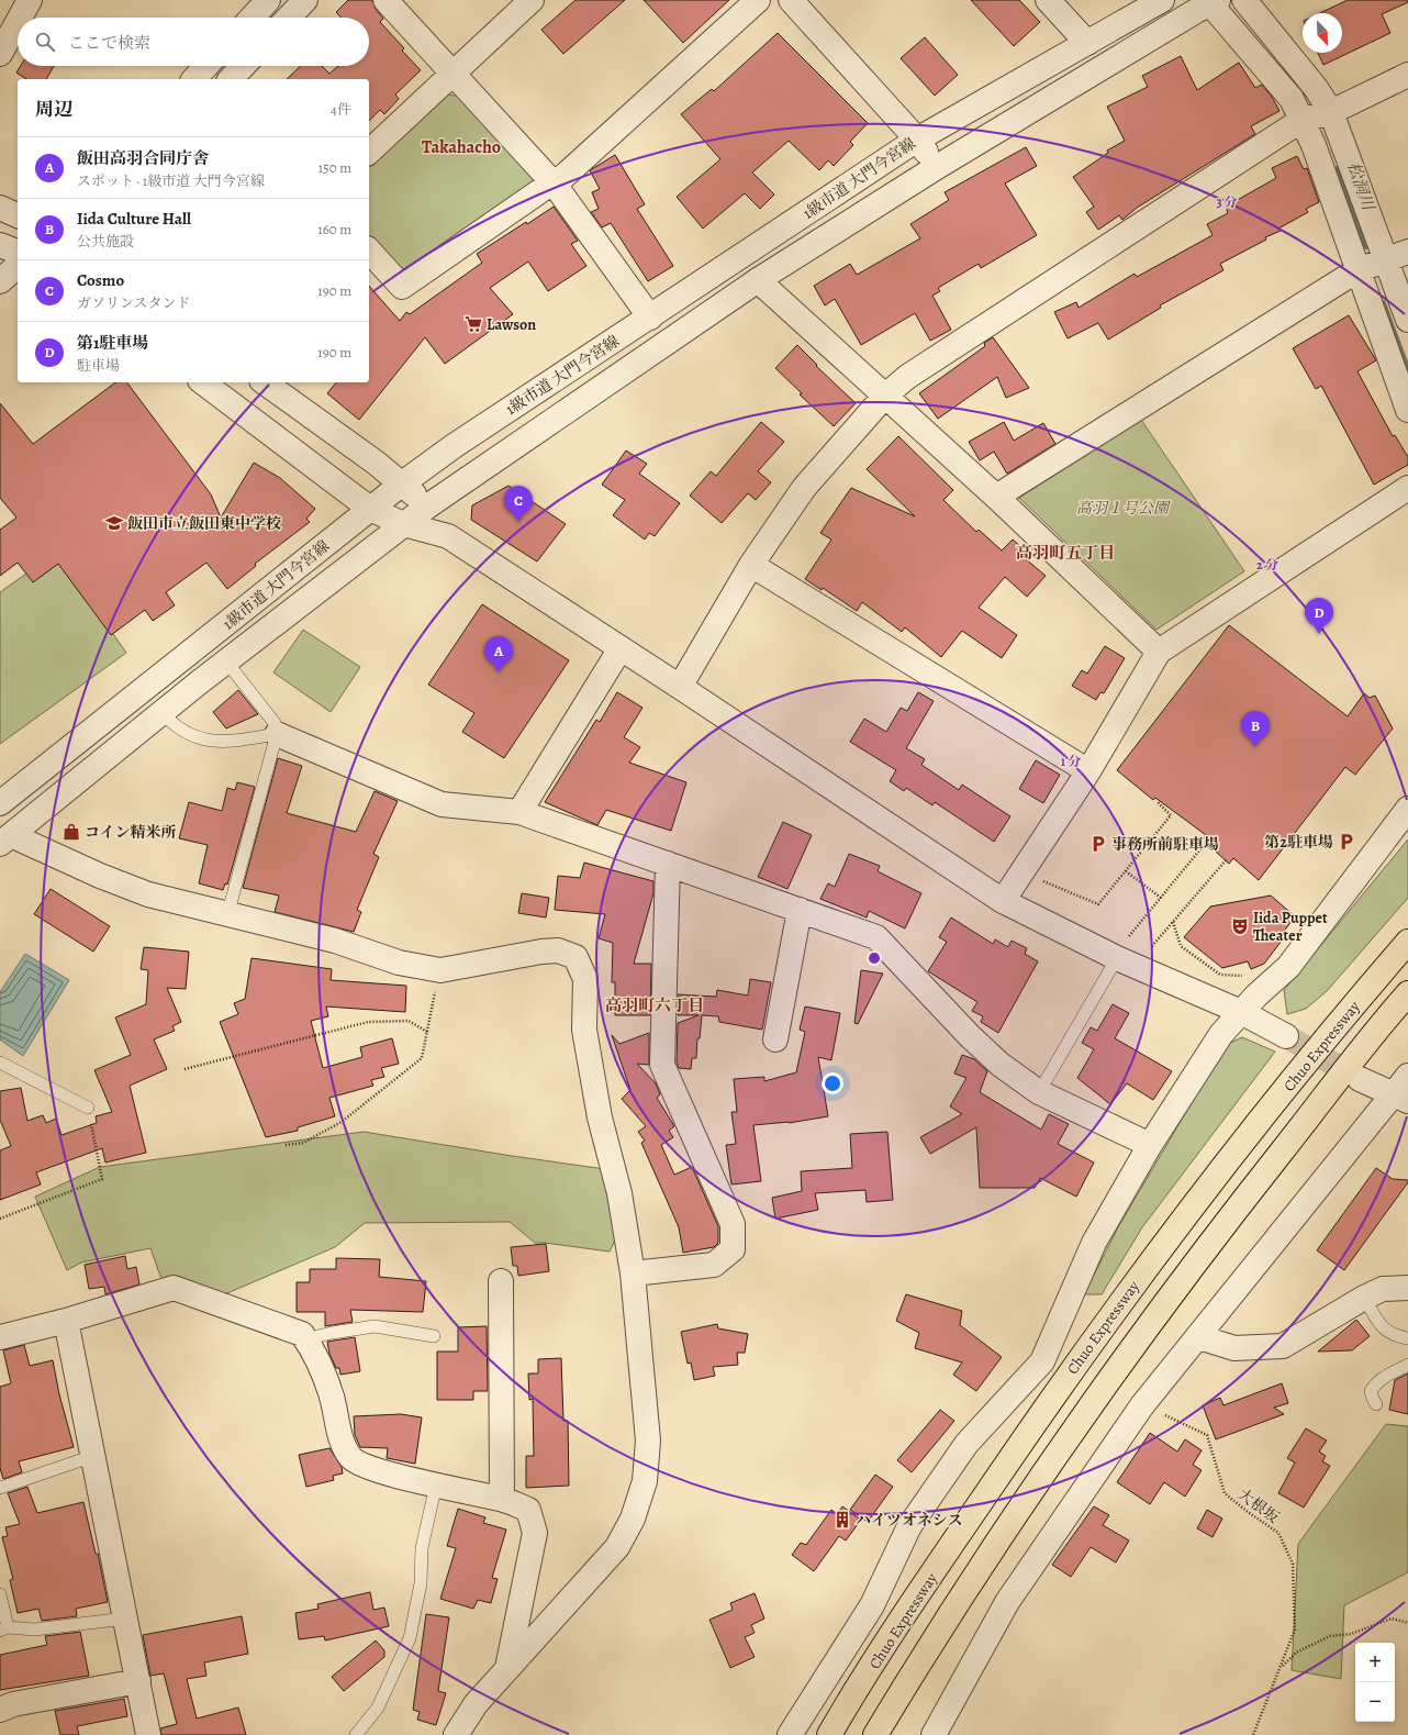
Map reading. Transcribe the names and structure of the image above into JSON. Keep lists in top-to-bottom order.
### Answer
{
  "streets": {
    "highway": ["Chuo Expressway"],
    "street": ["1級市道 大門今宮線"],
    "path": ["大根坂"]
  },
  "districts": ["Takahacho", "高羽町五丁目", "高羽町六丁目"],
  "water": ["松洞川"],
  "parks": ["高羽１号公園"],
  "places": {
    "supermarket": ["Lawson"],
    "school or university": ["飯田市立飯田東中学校"],
    "shop": ["コイン精米所"],
    "parking": ["第2駐車場", "事務所前駐車場"],
    "theatre": ["Iida Puppet Theater"],
    "building": ["ハイツオネシス"]
  },
  "north": "bottom right",
  "page": {
    "search": "ここで検索",
    "heading": ["周辺", "4件"],
    "list": [
      {
        "mark": "A",
        "name": "飯田高羽合同庁舎",
        "note": "スポット · 1級市道 大門今宮線",
        "value": "150 m"
      },
      {
        "mark": "B",
        "name": "Iida Culture Hall",
        "note": "公共施設",
        "value": "160 m"
      },
      {
        "mark": "C",
        "name": "Cosmo",
        "note": "ガソリンスタンド",
        "value": "190 m"
      },
      {
        "mark": "D",
        "name": "第1駐車場",
        "note": "駐車場",
        "value": "190 m"
      }
    ],
    "pins": [
      "C",
      "D",
      "A",
      "B"
    ],
    "map_buttons": ["+", "−"]
  },
  "rings": ["3 分", "2 分", "1 分"]
}
